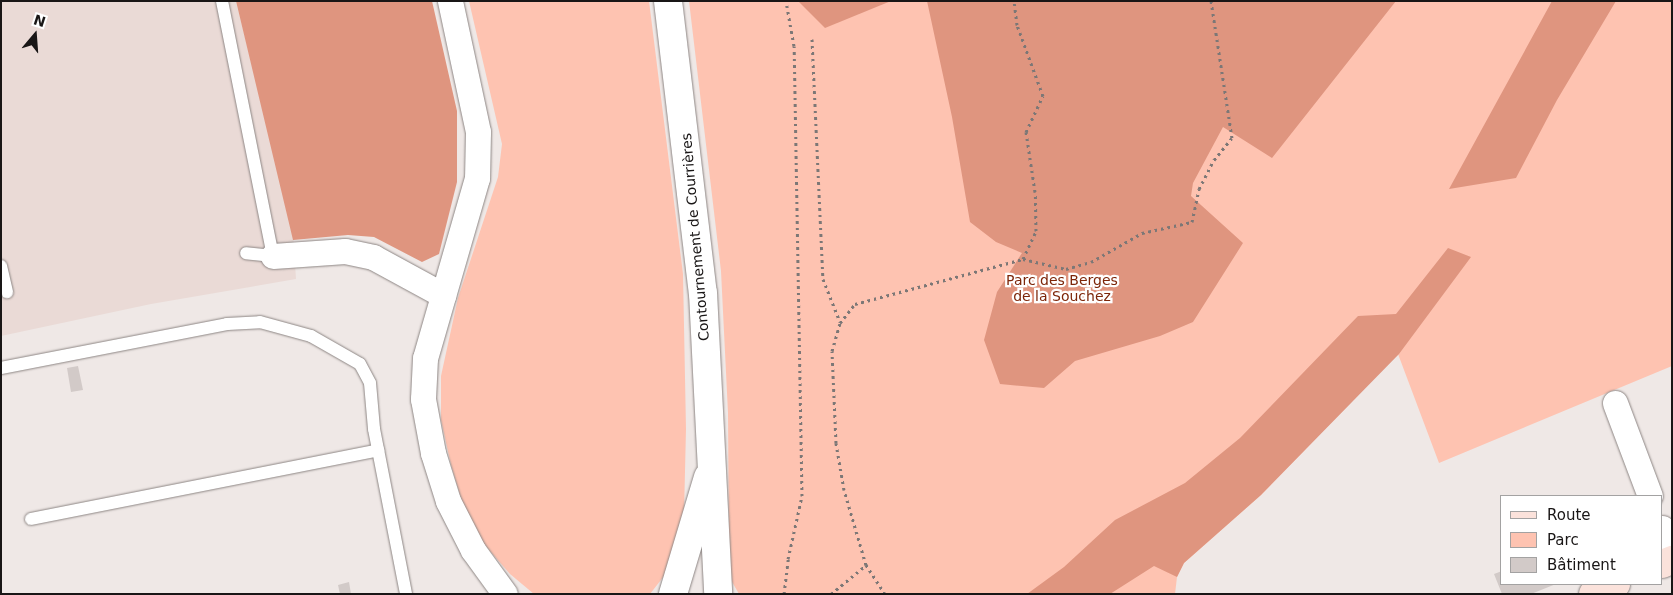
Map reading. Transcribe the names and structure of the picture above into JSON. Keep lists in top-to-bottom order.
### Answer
{
  "streets": {
    "street": ["Contournement de Courrières"]
  },
  "parks": ["Parc des Berges de la Souchez"],
  "legend": ["Route", "Parc", "Bâtiment"],
  "north": "top"
}
